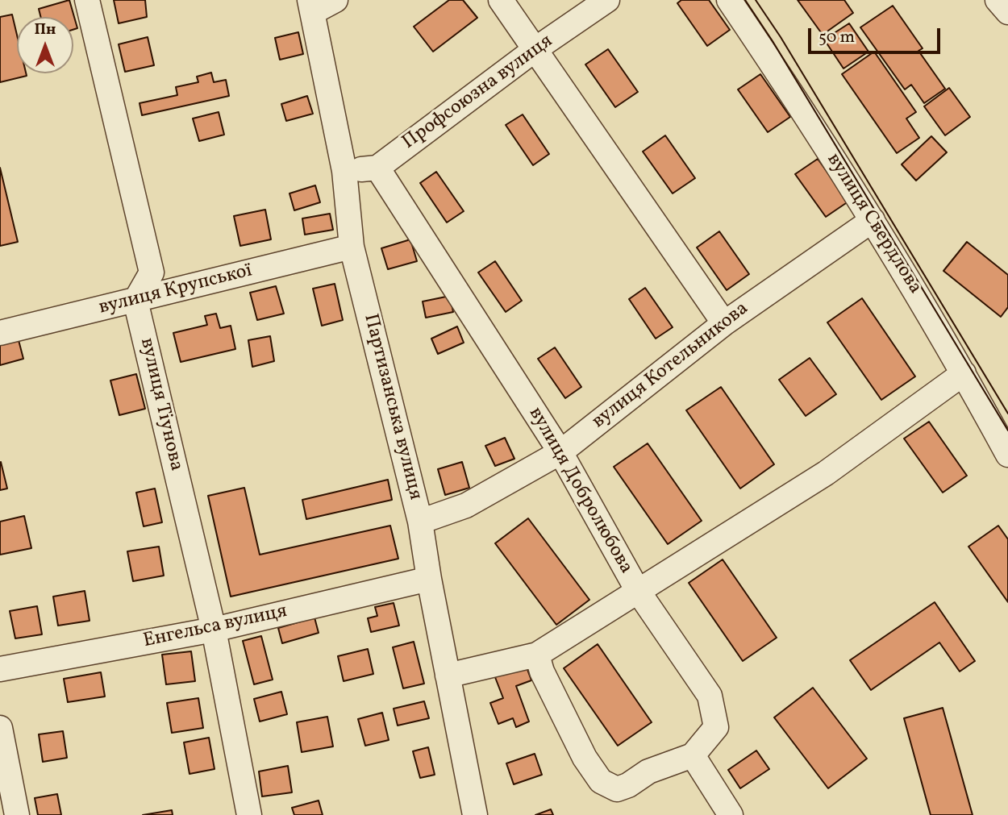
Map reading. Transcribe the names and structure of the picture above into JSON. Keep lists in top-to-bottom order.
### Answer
{
  "streets": {
    "street": [
      "Профсоюзна вулиця",
      "вулиця Свердлова",
      "вулиця Крупської",
      "вулиця Котельникова",
      "вулиця Тіунова",
      "Партизанська вулиця",
      "вулиця Добролюбова",
      "Енгельса вулиця"
    ]
  },
  "crossings": [
    ["Профсоюзна вулиця", "вулиця Добролюбова"],
    ["вулиця Свердлова", "вулиця Котельникова"],
    ["вулиця Крупської", "вулиця Тіунова"],
    ["вулиця Крупської", "Партизанська вулиця"],
    ["вулиця Котельникова", "Партизанська вулиця"],
    ["вулиця Котельникова", "вулиця Добролюбова"],
    ["вулиця Тіунова", "Енгельса вулиця"],
    ["Партизанська вулиця", "Енгельса вулиця"]
  ],
  "scale_bar": "50 m",
  "north": "top"
}
